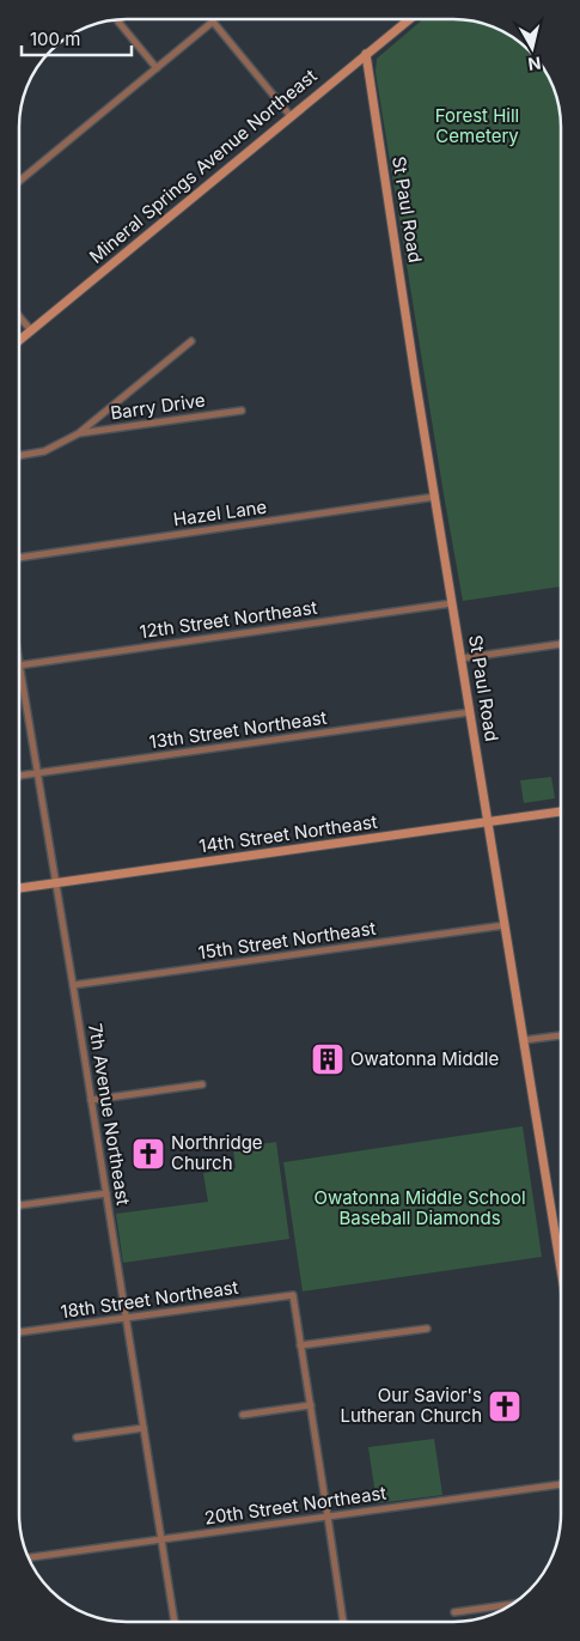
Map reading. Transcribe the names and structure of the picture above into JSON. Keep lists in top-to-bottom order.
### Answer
{
  "streets": {
    "street": [
      "Mineral Springs Avenue Northeast",
      "St Paul Road",
      "Barry Drive",
      "Hazel Lane",
      "12th Street Northeast",
      "13th Street Northeast",
      "14th Street Northeast",
      "15th Street Northeast",
      "7th Avenue Northeast",
      "18th Street Northeast",
      "20th Street Northeast"
    ]
  },
  "crossings": [
    ["Mineral Springs Avenue Northeast", "St Paul Road"],
    ["St Paul Road", "Hazel Lane"],
    ["St Paul Road", "12th Street Northeast"],
    ["St Paul Road", "13th Street Northeast"],
    ["St Paul Road", "14th Street Northeast"],
    ["St Paul Road", "15th Street Northeast"],
    ["12th Street Northeast", "7th Avenue Northeast"],
    ["13th Street Northeast", "7th Avenue Northeast"],
    ["14th Street Northeast", "7th Avenue Northeast"],
    ["15th Street Northeast", "7th Avenue Northeast"],
    ["7th Avenue Northeast", "18th Street Northeast"],
    ["7th Avenue Northeast", "20th Street Northeast"]
  ],
  "parks": ["Forest Hill Cemetery", "Owatonna Middle School Baseball Diamonds"],
  "places": {
    "building": ["Owatonna Middle"],
    "church": ["Northridge Church", "Our Savior's Lutheran Church"]
  },
  "scale_bar": "100 m",
  "north": "bottom"
}
